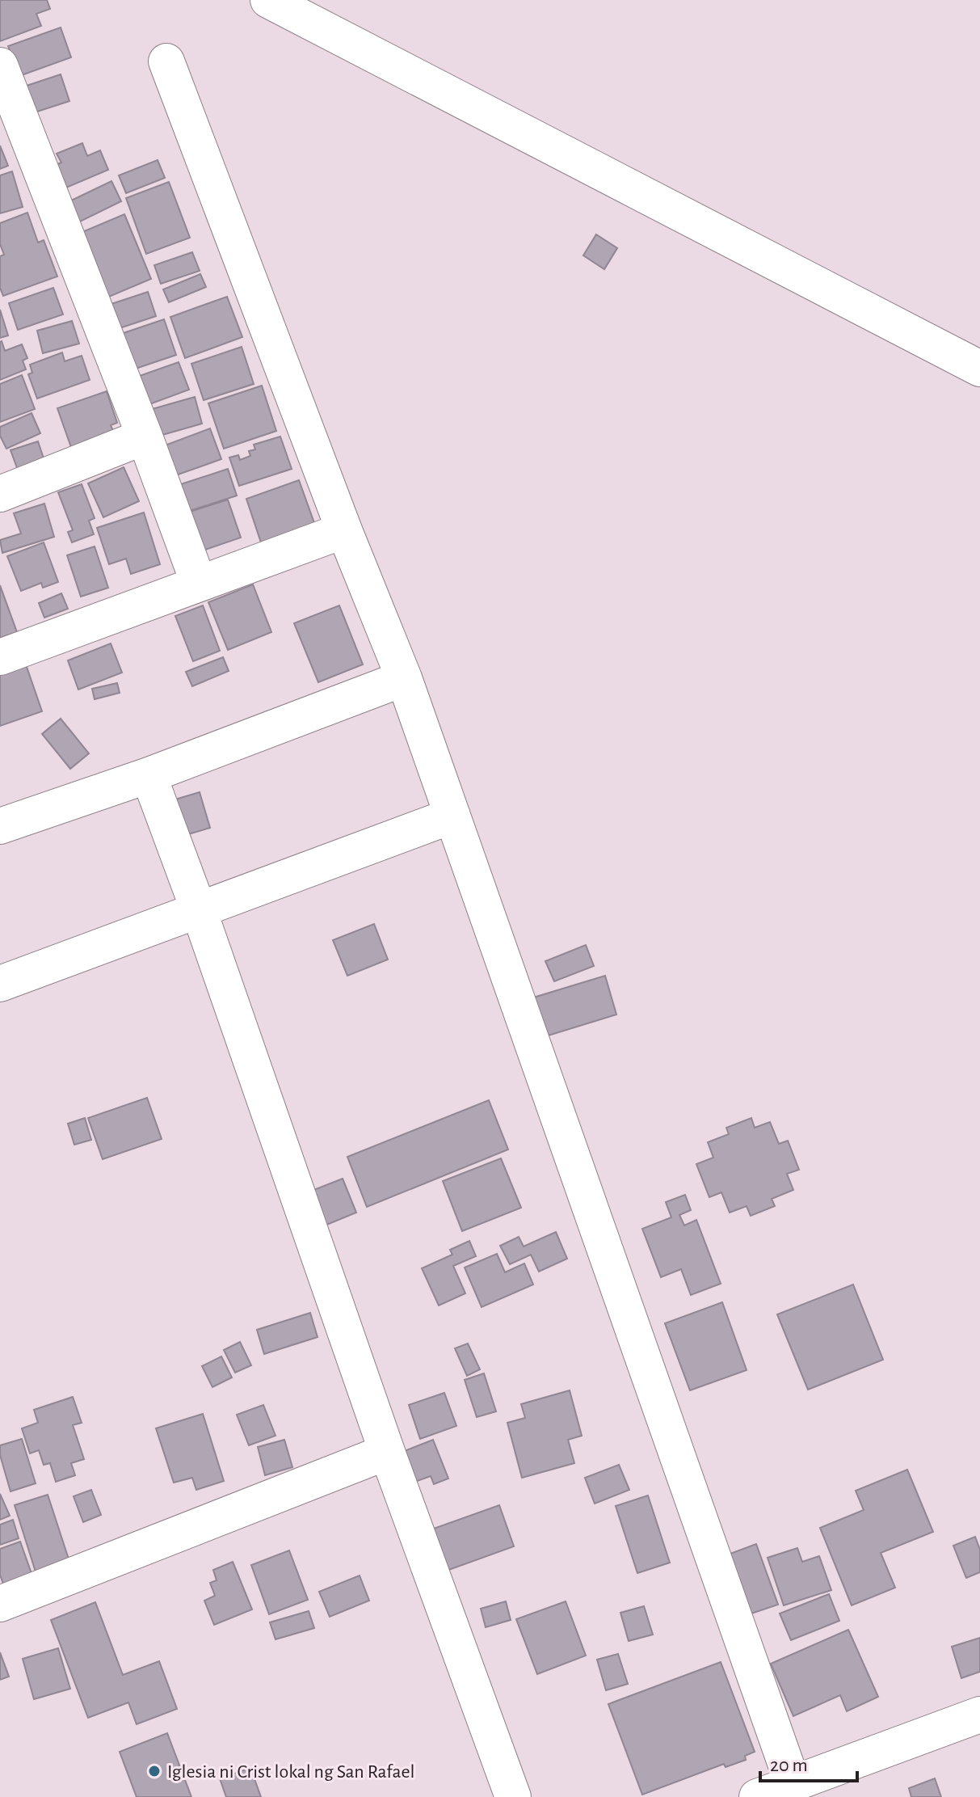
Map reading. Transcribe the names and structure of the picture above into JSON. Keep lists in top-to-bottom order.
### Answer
{
  "places": ["Iglesia ni Crist lokal ng San Rafael"],
  "scale_bar": "20 m"
}
